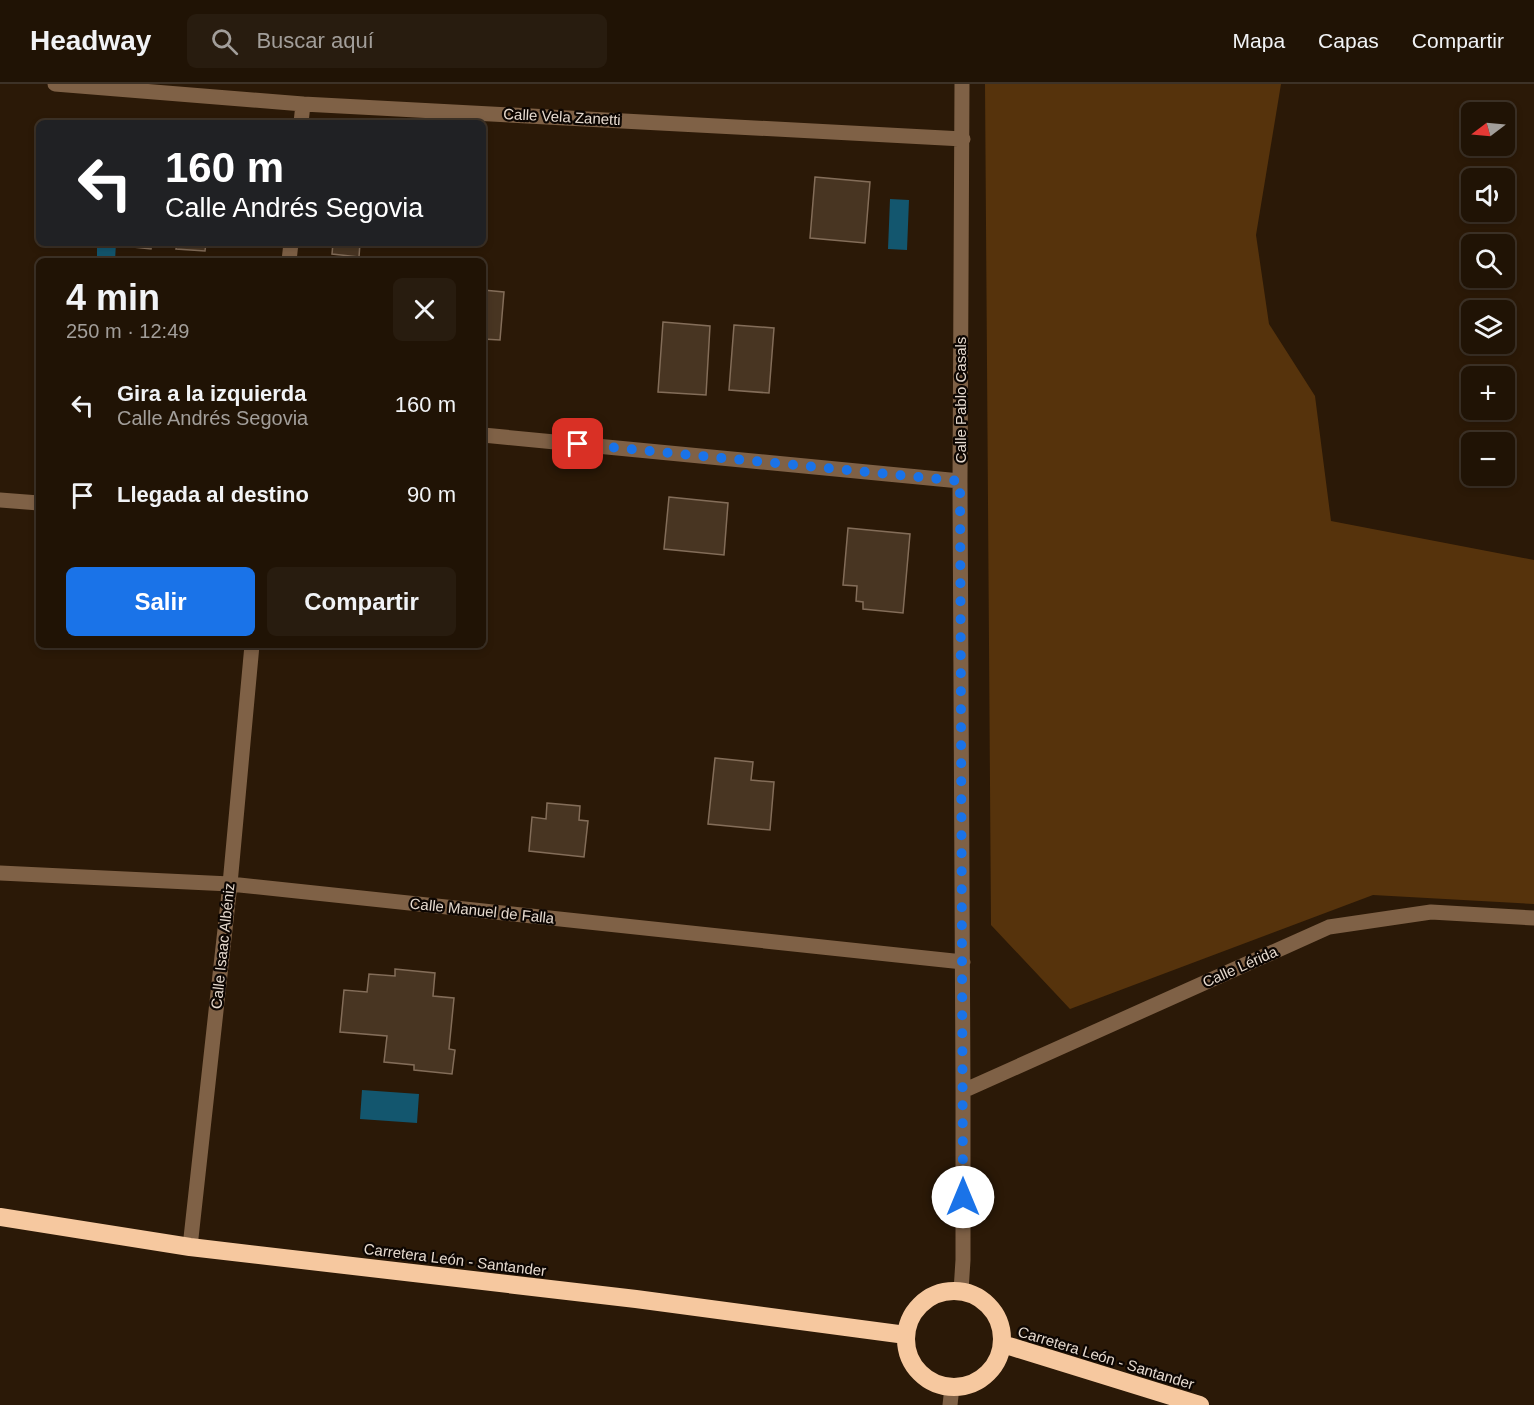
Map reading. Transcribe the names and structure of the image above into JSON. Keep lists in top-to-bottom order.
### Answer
{
  "streets": {
    "highway": ["Carretera León - Santander"],
    "street": [
      "Calle Vela Zanetti",
      "Calle Pablo Casals",
      "Calle Manuel de Falla",
      "Calle Isaac Albéniz",
      "Calle Lérida"
    ]
  },
  "crossings": [
    ["Calle Vela Zanetti", "Calle Pablo Casals"],
    ["Calle Pablo Casals", "Calle Manuel de Falla"],
    ["Calle Pablo Casals", "Calle Lérida"],
    ["Calle Pablo Casals", "Carretera León - Santander"],
    ["Calle Manuel de Falla", "Calle Isaac Albéniz"],
    ["Calle Isaac Albéniz", "Carretera León - Santander"]
  ],
  "north": "left",
  "page": {
    "header": "Headway",
    "search": "Buscar aquí",
    "nav": ["Mapa", "Capas", "Compartir"],
    "map_buttons": ["+", "−"],
    "turn": ["160 m", "Calle Andrés Segovia"],
    "heading": ["4 min", "250 m · 12:49"],
    "list": [
      {
        "name": "Gira a la izquierda",
        "note": "Calle Andrés Segovia",
        "value": "160 m"
      },
      {
        "name": "Llegada al destino",
        "value": "90 m"
      }
    ],
    "buttons": ["Salir", "Compartir"]
  }
}
